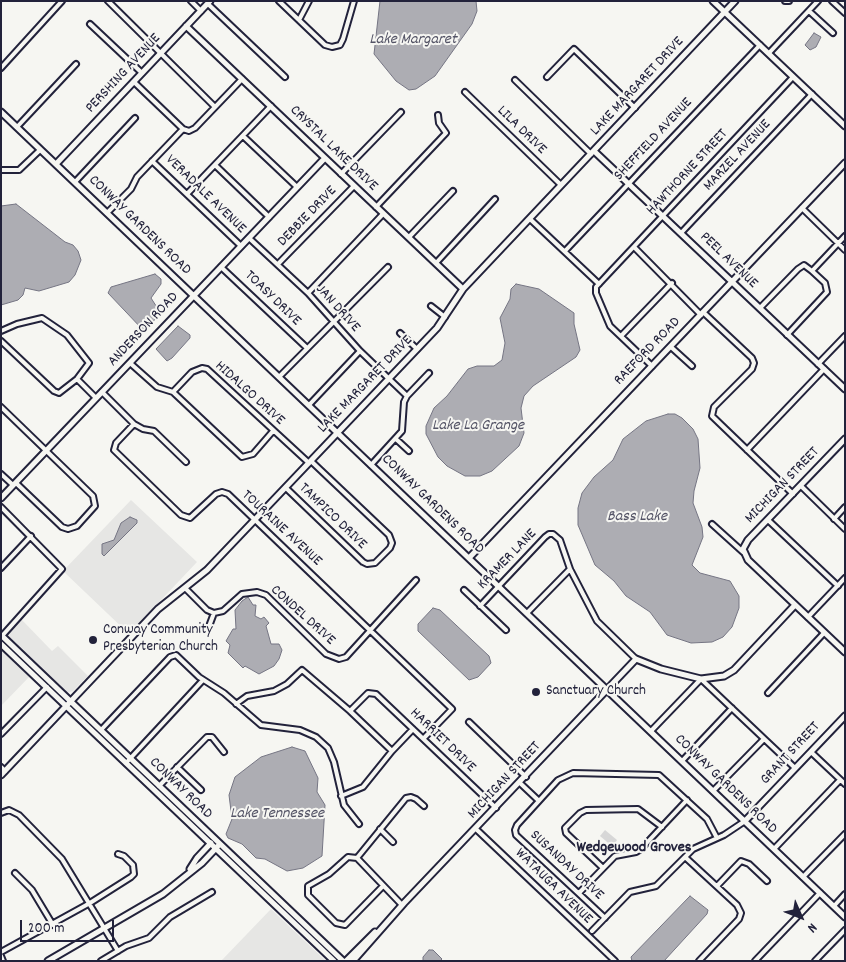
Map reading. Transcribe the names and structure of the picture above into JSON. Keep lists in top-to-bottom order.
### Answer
{
  "streets": {
    "street": [
      "PERSHING AVENUE",
      "LAKE MARGARET DRIVE",
      "LILA DRIVE",
      "SHEFFIELD AVENUE",
      "CRYSTAL LAKE DRIVE",
      "MARZEL AVENUE",
      "HAWTHORNE STREET",
      "VERADALE AVENUE",
      "DEBBIE DRIVE",
      "CONWAY GARDENS ROAD",
      "PEEL AVENUE",
      "TOASY DRIVE",
      "JAN DRIVE",
      "ANDERSON ROAD",
      "RAEFORD ROAD",
      "HIDALGO DRIVE",
      "MICHIGAN STREET",
      "TAMPICO DRIVE",
      "TOURAINE AVENUE",
      "KRAMER LANE",
      "CONDEL DRIVE",
      "HARRIET DRIVE",
      "GRANT STREET",
      "CONWAY ROAD",
      "SUSANDAY DRIVE",
      "WATAUGA AVENUE"
    ]
  },
  "crossings": [
    ["PERSHING AVENUE", "CRYSTAL LAKE DRIVE"],
    ["PERSHING AVENUE", "CONWAY GARDENS ROAD"],
    ["LAKE MARGARET DRIVE", "LILA DRIVE"],
    ["LAKE MARGARET DRIVE", "CRYSTAL LAKE DRIVE"],
    ["LAKE MARGARET DRIVE", "CONWAY GARDENS ROAD"],
    ["LAKE MARGARET DRIVE", "PEEL AVENUE"],
    ["LAKE MARGARET DRIVE", "JAN DRIVE"],
    ["LAKE MARGARET DRIVE", "HIDALGO DRIVE"],
    ["LAKE MARGARET DRIVE", "TAMPICO DRIVE"],
    ["LAKE MARGARET DRIVE", "TOURAINE AVENUE"],
    ["LAKE MARGARET DRIVE", "CONWAY ROAD"],
    ["SHEFFIELD AVENUE", "PEEL AVENUE"],
    ["CRYSTAL LAKE DRIVE", "DEBBIE DRIVE"],
    ["CRYSTAL LAKE DRIVE", "ANDERSON ROAD"],
    ["MARZEL AVENUE", "PEEL AVENUE"],
    ["HAWTHORNE STREET", "PEEL AVENUE"],
    ["VERADALE AVENUE", "ANDERSON ROAD"],
    ["DEBBIE DRIVE", "JAN DRIVE"],
    ["CONWAY GARDENS ROAD", "ANDERSON ROAD"],
    ["CONWAY GARDENS ROAD", "RAEFORD ROAD"],
    ["CONWAY GARDENS ROAD", "MICHIGAN STREET"],
    ["CONWAY GARDENS ROAD", "KRAMER LANE"],
    ["CONWAY GARDENS ROAD", "GRANT STREET"],
    ["PEEL AVENUE", "RAEFORD ROAD"],
    ["TOASY DRIVE", "ANDERSON ROAD"],
    ["JAN DRIVE", "ANDERSON ROAD"],
    ["HIDALGO DRIVE", "TAMPICO DRIVE"],
    ["MICHIGAN STREET", "HARRIET DRIVE"],
    ["MICHIGAN STREET", "CONWAY ROAD"],
    ["MICHIGAN STREET", "WATAUGA AVENUE"],
    ["TOURAINE AVENUE", "CONDEL DRIVE"],
    ["TOURAINE AVENUE", "HARRIET DRIVE"],
    ["GRANT STREET", "SUSANDAY DRIVE"]
  ],
  "districts": ["Wedgewood Groves"],
  "water": [
    "Lake Margaret",
    "Lake La Grange",
    "Bass Lake",
    "Lake Tennessee"
  ],
  "places": ["Conway Community Presbyterian Church", "Sanctuary Church"],
  "scale_bar": "200 m",
  "north": "bottom right"
}
